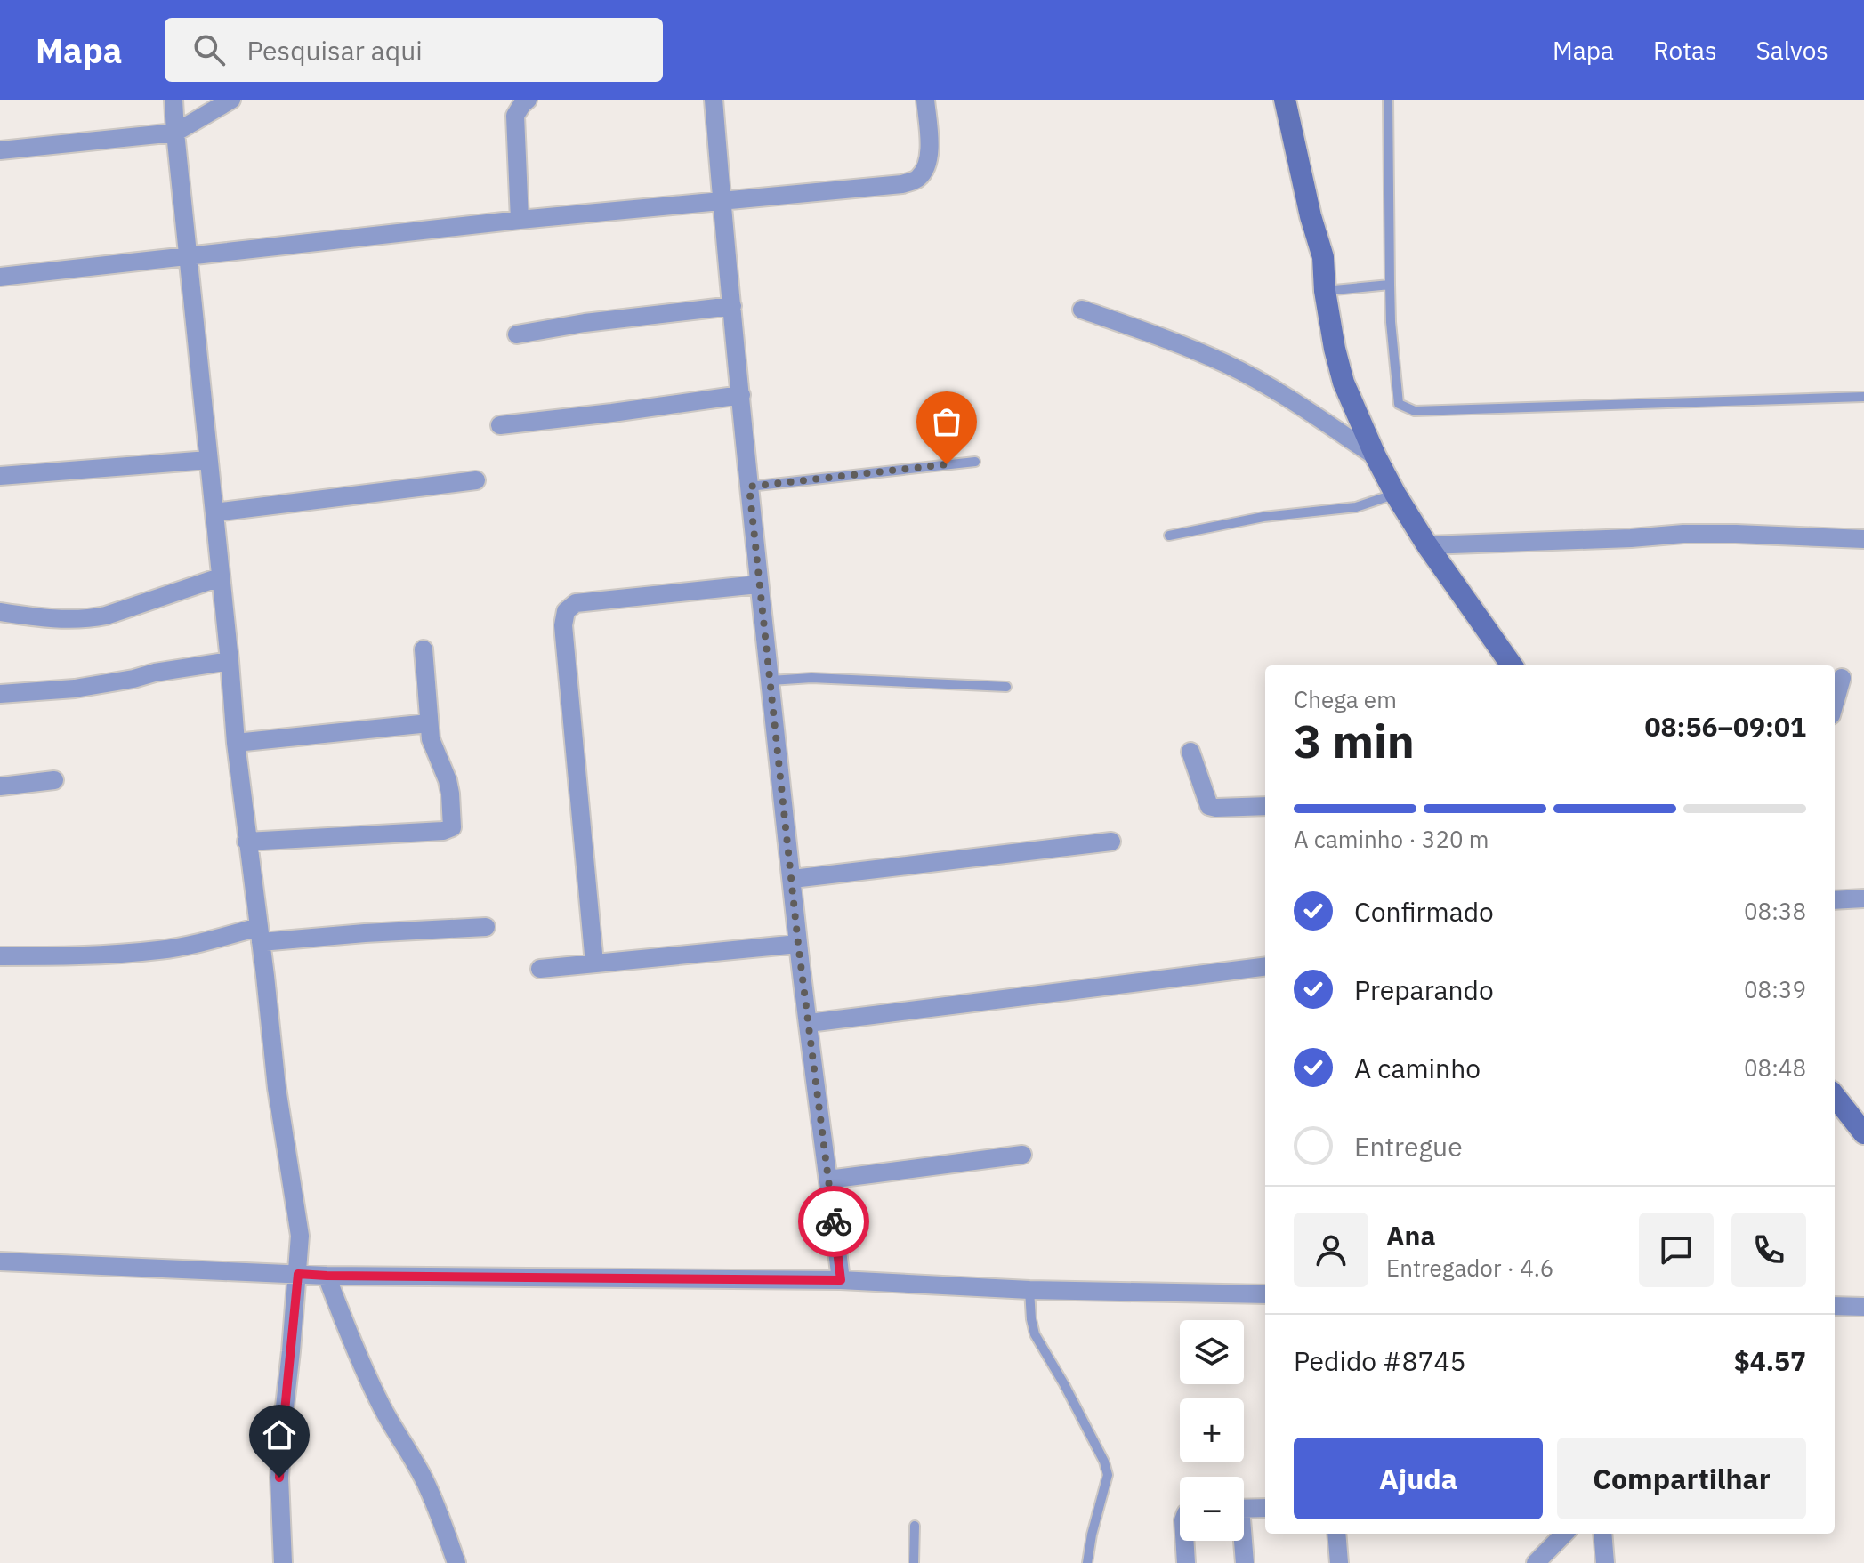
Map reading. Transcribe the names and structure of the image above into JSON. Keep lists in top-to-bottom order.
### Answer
{
  "page": {
    "header": "Mapa",
    "search": "Pesquisar aqui",
    "nav": ["Mapa", "Rotas", "Salvos"],
    "heading": ["3 min", "Chega em", "08:56–09:01"],
    "panel": [
      "Ana",
      "Entregador · 4.6",
      "Pedido #8745",
      "$4.57"
    ],
    "bar": "A caminho · 320 m",
    "list": [
      ["Confirmado", "08:38"],
      ["Preparando", "08:39"],
      ["A caminho", "08:48"],
      "Entregue"
    ],
    "map_buttons": ["+", "−"],
    "buttons": ["Ajuda", "Compartilhar"]
  }
}
